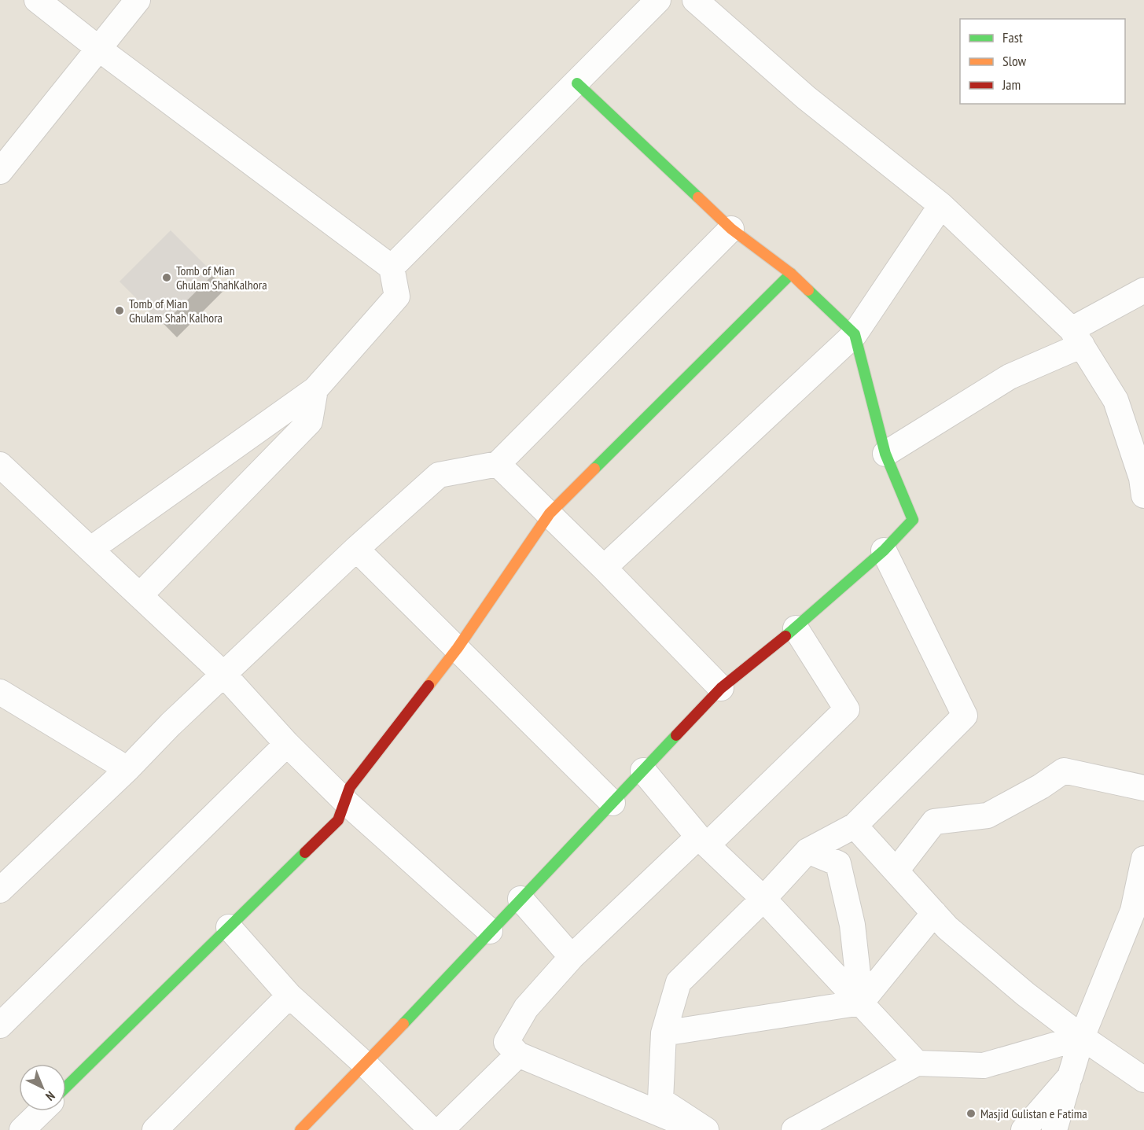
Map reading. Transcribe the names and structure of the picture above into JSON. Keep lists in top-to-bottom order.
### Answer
{
  "places": ["Tomb of Mian Ghulam ShahKalhora", "Tomb of Mian Ghulam Shah Kalhora", "Masjid Gulistan e Fatima"],
  "legend": ["Fast", "Slow", "Jam"],
  "north": "bottom right"
}
